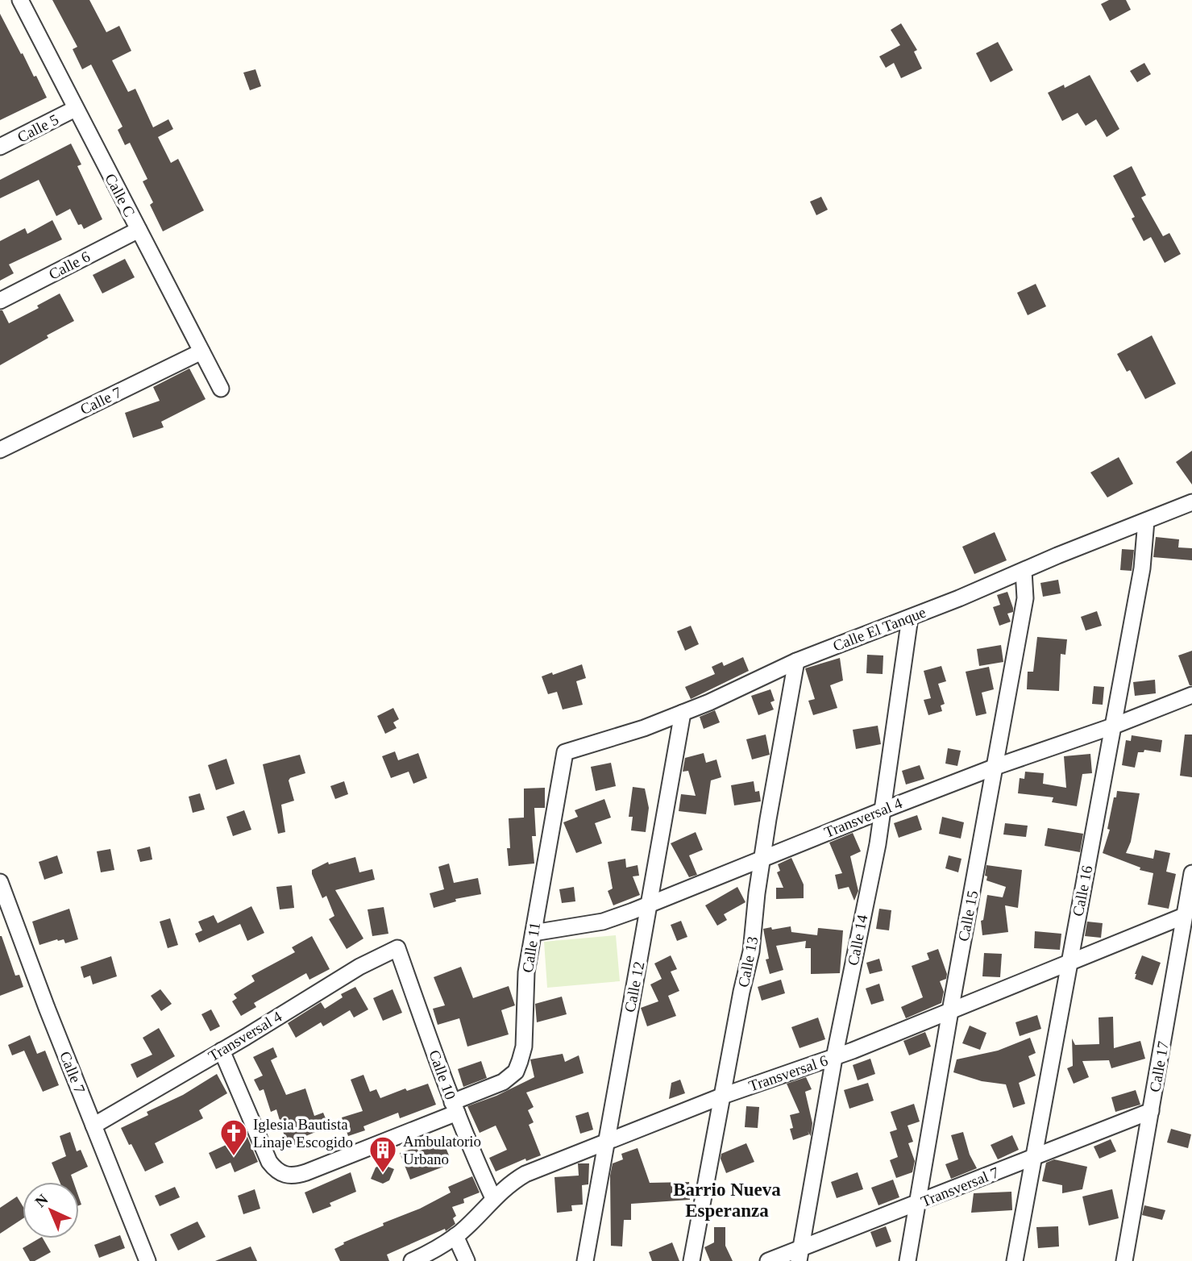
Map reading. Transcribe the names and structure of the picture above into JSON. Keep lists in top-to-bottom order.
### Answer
{
  "streets": {
    "street": [
      "Calle 5",
      "Calle C",
      "Calle 6",
      "Calle 7",
      "Calle El Tanque",
      "Transversal 4",
      "Calle 16",
      "Calle 15",
      "Calle 14",
      "Calle 11",
      "Calle 13",
      "Calle 12",
      "Calle 17",
      "Transversal 6",
      "Calle 10",
      "Transversal 7"
    ]
  },
  "crossings": [
    ["Calle 5", "Calle C"],
    ["Calle C", "Calle 6"],
    ["Calle C", "Calle 7"],
    ["Calle 7", "Transversal 4"],
    ["Calle El Tanque", "Calle 16"],
    ["Calle El Tanque", "Calle 15"],
    ["Calle El Tanque", "Calle 14"],
    ["Calle El Tanque", "Calle 11"],
    ["Calle El Tanque", "Calle 13"],
    ["Calle El Tanque", "Calle 12"],
    ["Transversal 4", "Calle 16"],
    ["Transversal 4", "Calle 15"],
    ["Transversal 4", "Calle 14"],
    ["Transversal 4", "Calle 11"],
    ["Transversal 4", "Calle 13"],
    ["Transversal 4", "Calle 12"],
    ["Transversal 4", "Calle 10"],
    ["Calle 16", "Transversal 6"],
    ["Calle 16", "Transversal 7"],
    ["Calle 15", "Transversal 6"],
    ["Calle 15", "Transversal 7"],
    ["Calle 14", "Transversal 6"],
    ["Calle 14", "Transversal 7"],
    ["Calle 11", "Calle 10"],
    ["Calle 13", "Transversal 6"],
    ["Calle 12", "Transversal 6"],
    ["Calle 17", "Transversal 6"],
    ["Calle 17", "Transversal 7"],
    ["Transversal 6", "Calle 10"]
  ],
  "districts": ["Barrio Nueva Esperanza"],
  "places": {
    "church": ["Iglesia Bautista Linaje Escogido"],
    "building": ["Ambulatorio Urbano"]
  },
  "north": "top left"
}
